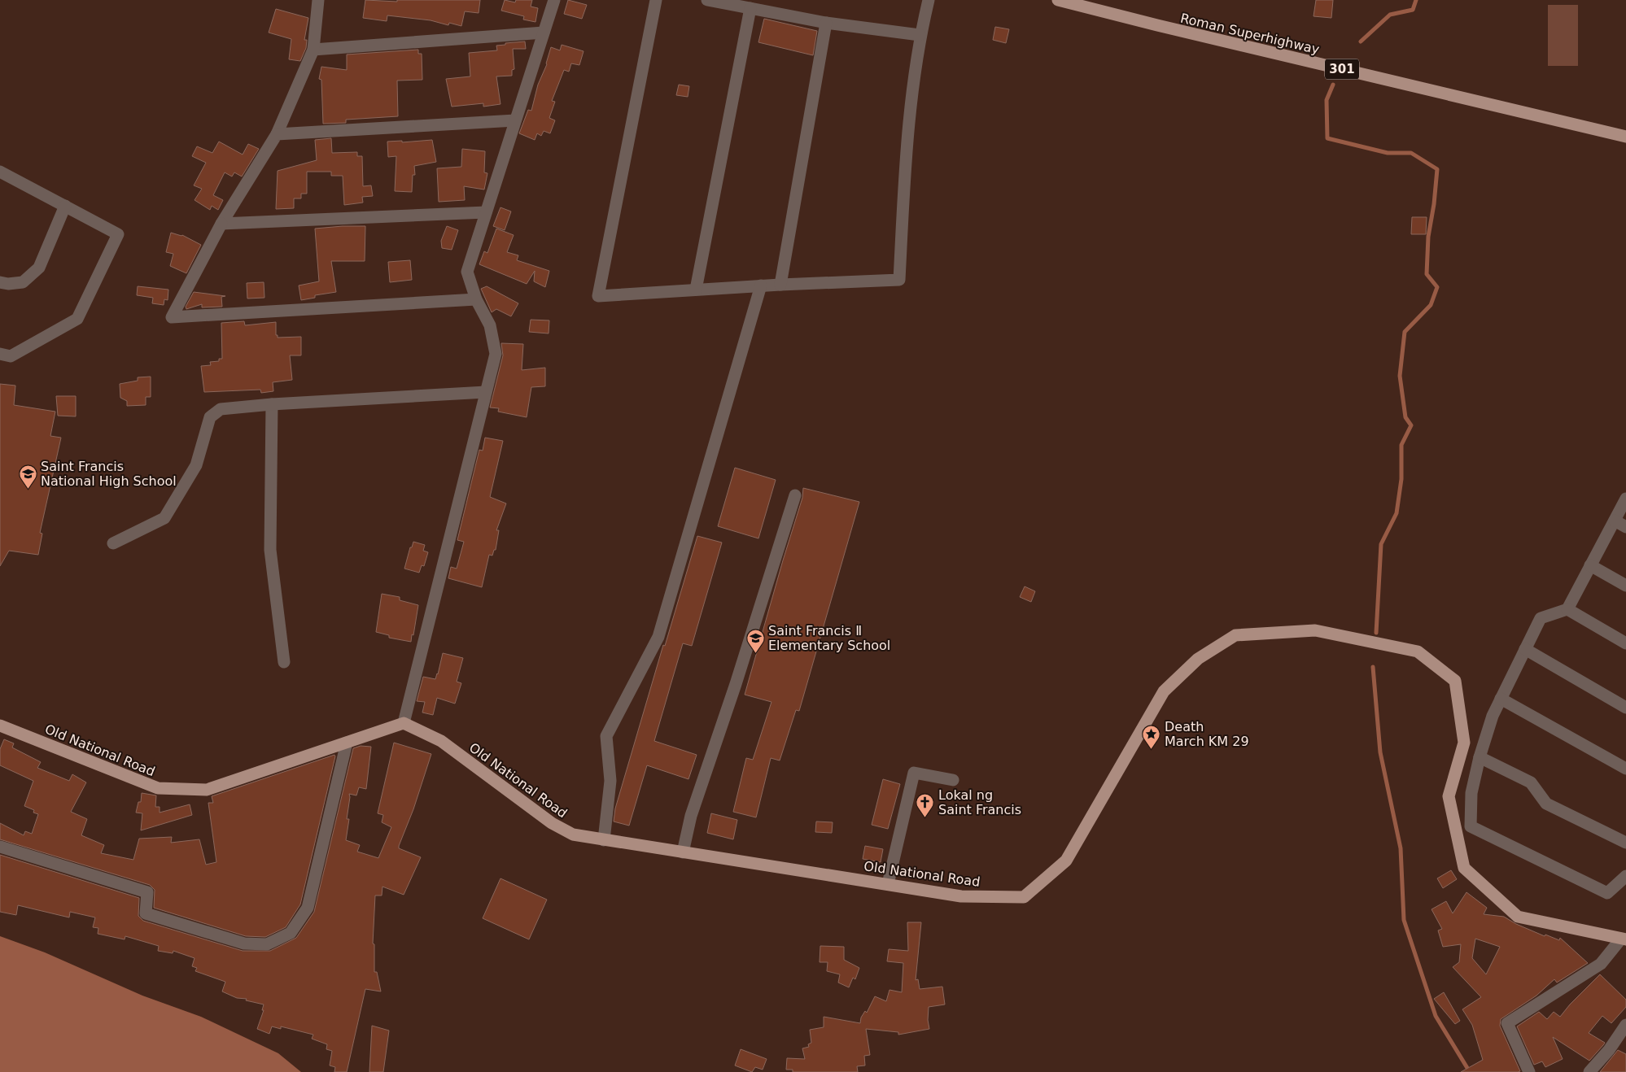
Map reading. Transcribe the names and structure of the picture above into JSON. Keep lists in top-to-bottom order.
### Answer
{
  "streets": {
    "main road": ["Roman Superhighway", "301", "Old National Road"]
  },
  "places": {
    "school or university": ["Saint Francis National High School", "Saint Francis Ⅱ Elementary School"],
    "place": ["Death March KM 29"],
    "church": ["Lokal ng Saint Francis"]
  }
}
